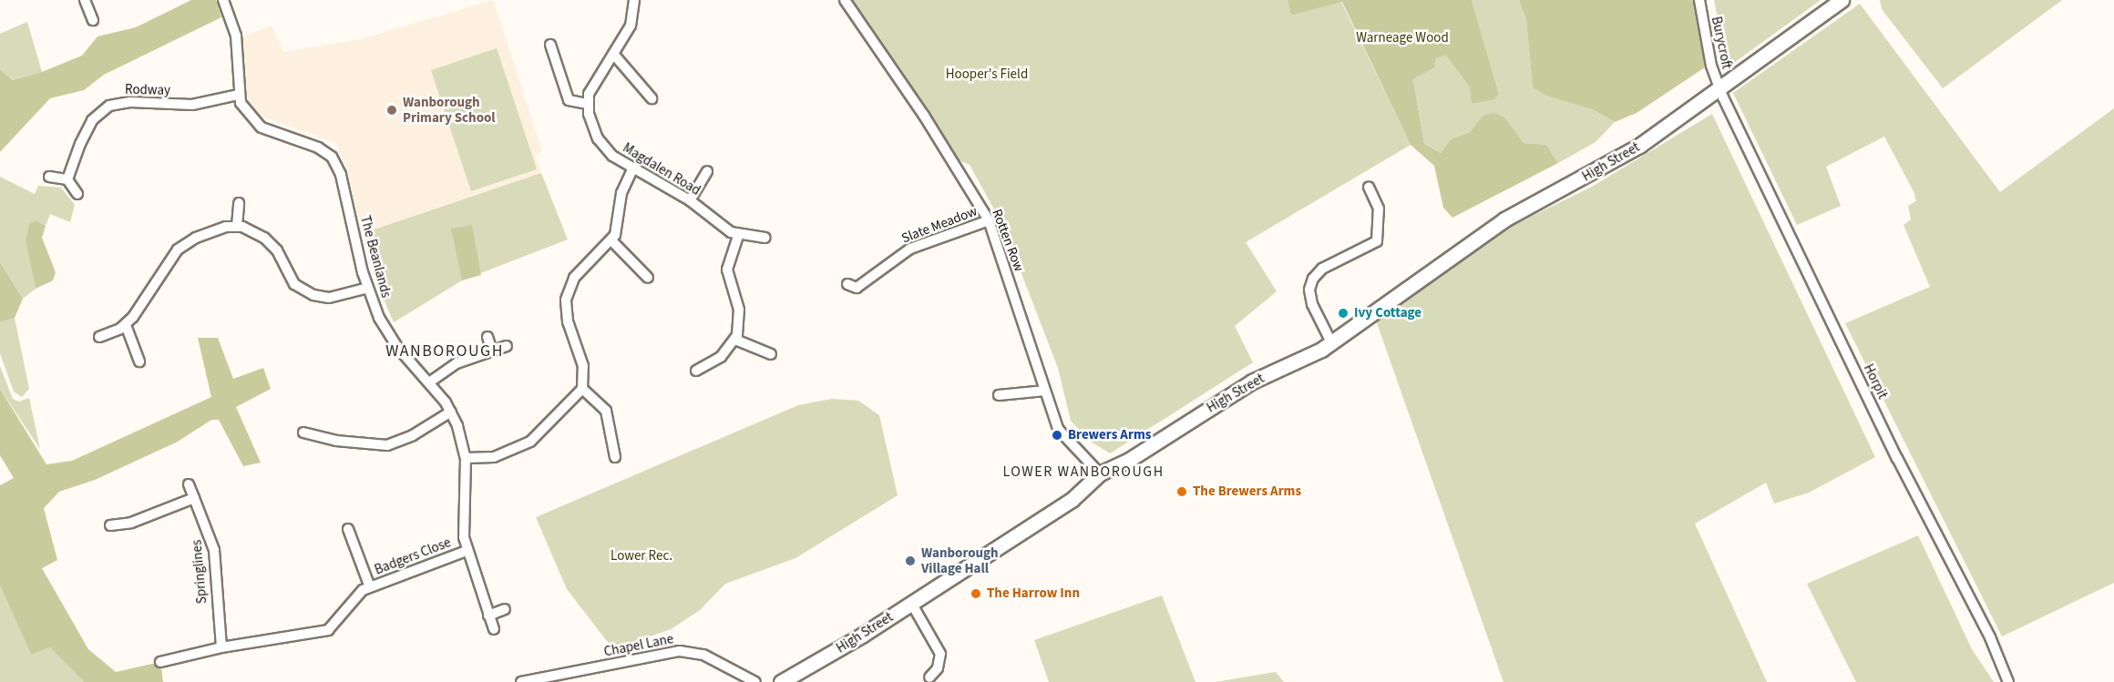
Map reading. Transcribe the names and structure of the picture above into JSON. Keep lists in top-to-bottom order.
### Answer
{
  "streets": {
    "street": [
      "Burycroft",
      "Rodway",
      "High Street",
      "Magdalen Road",
      "Slate Meadow",
      "Rotten Row",
      "The Beanlands",
      "Horpit",
      "Badgers Close",
      "Springlines",
      "Chapel Lane"
    ]
  },
  "crossings": [
    ["Burycroft", "High Street"],
    ["Burycroft", "Horpit"],
    ["Rodway", "The Beanlands"],
    ["High Street", "Rotten Row"],
    ["High Street", "Horpit"],
    ["Slate Meadow", "Rotten Row"],
    ["The Beanlands", "Badgers Close"],
    ["Badgers Close", "Springlines"]
  ],
  "districts": ["WANBOROUGH", "LOWER WANBOROUGH"],
  "parks": ["Warneage Wood", "Hooper's Field", "Lower Rec."],
  "places": [
    "Wanborough Primary School",
    "Ivy Cottage",
    "Brewers Arms",
    "The Brewers Arms",
    "Wanborough Village Hall",
    "The Harrow Inn"
  ]
}
